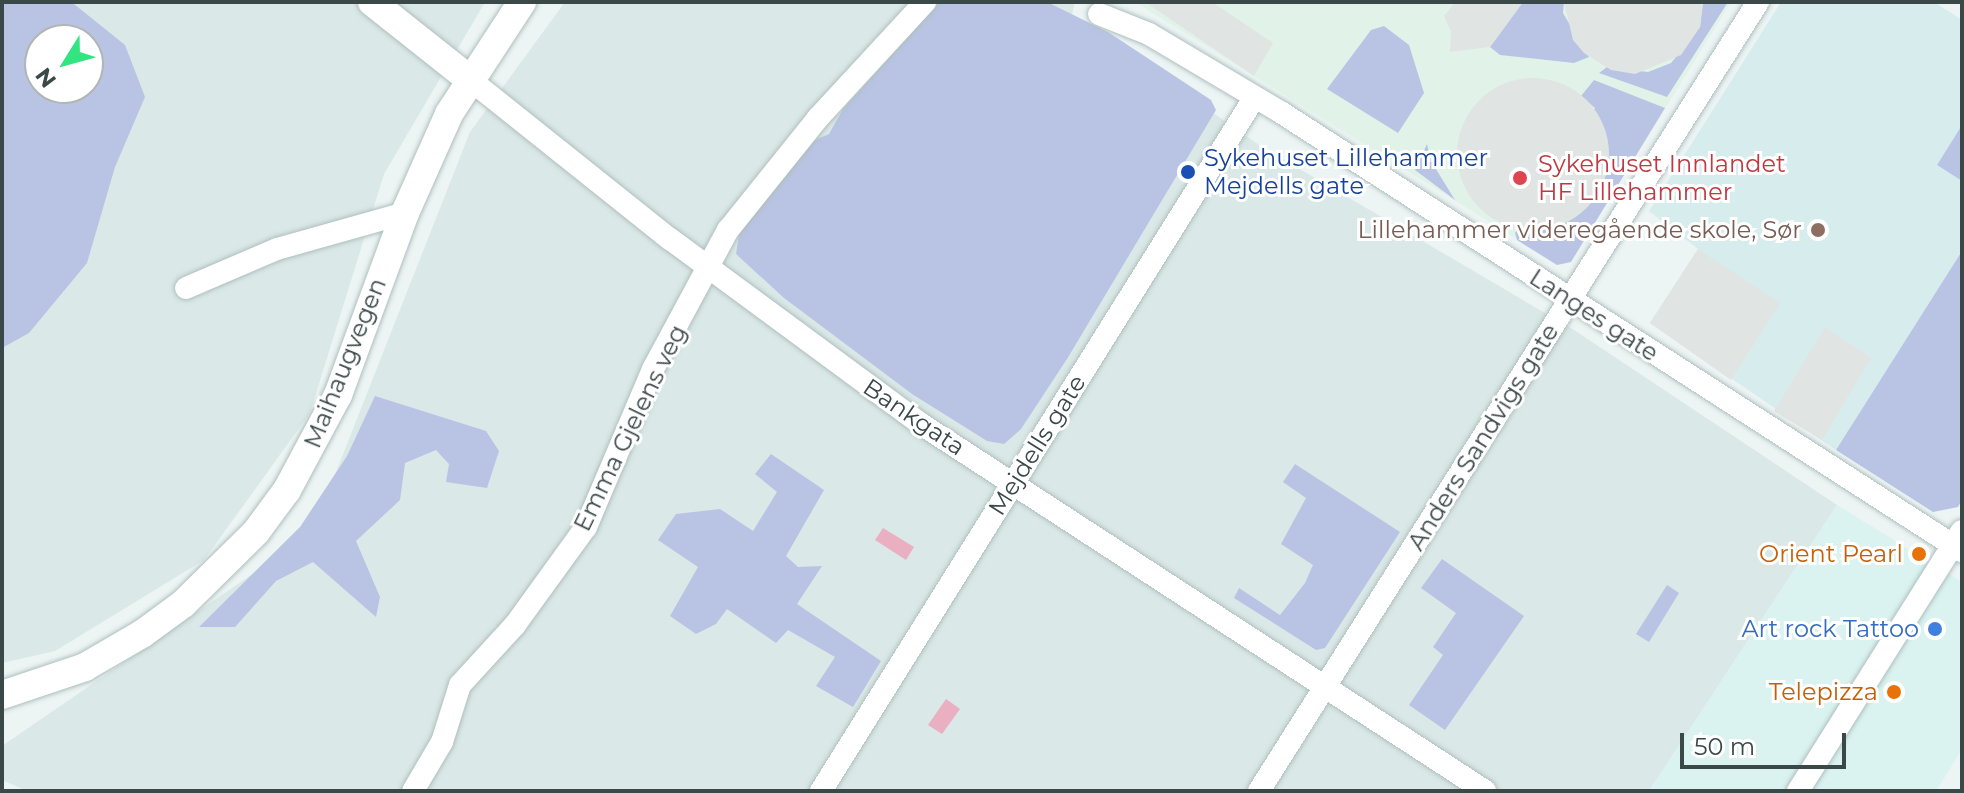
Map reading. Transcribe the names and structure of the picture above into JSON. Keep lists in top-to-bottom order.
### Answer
{
  "streets": {
    "street": [
      "Langes gate",
      "Maihaugvegen",
      "Bankgata",
      "Emma Gjelens veg",
      "Anders Sandvigs gate",
      "Mejdells gate"
    ]
  },
  "crossings": [
    ["Langes gate", "Anders Sandvigs gate"],
    ["Langes gate", "Mejdells gate"],
    ["Maihaugvegen", "Bankgata"],
    ["Bankgata", "Emma Gjelens veg"],
    ["Bankgata", "Anders Sandvigs gate"],
    ["Bankgata", "Mejdells gate"]
  ],
  "places": [
    "Sykehuset Lillehammer Mejdells gate",
    "Sykehuset Innlandet HF Lillehammer",
    "Lillehammer videregående skole, Sør",
    "Orient Pearl",
    "Art rock Tattoo",
    "Telepizza"
  ],
  "scale_bar": "50 m",
  "north": "bottom left"
}
